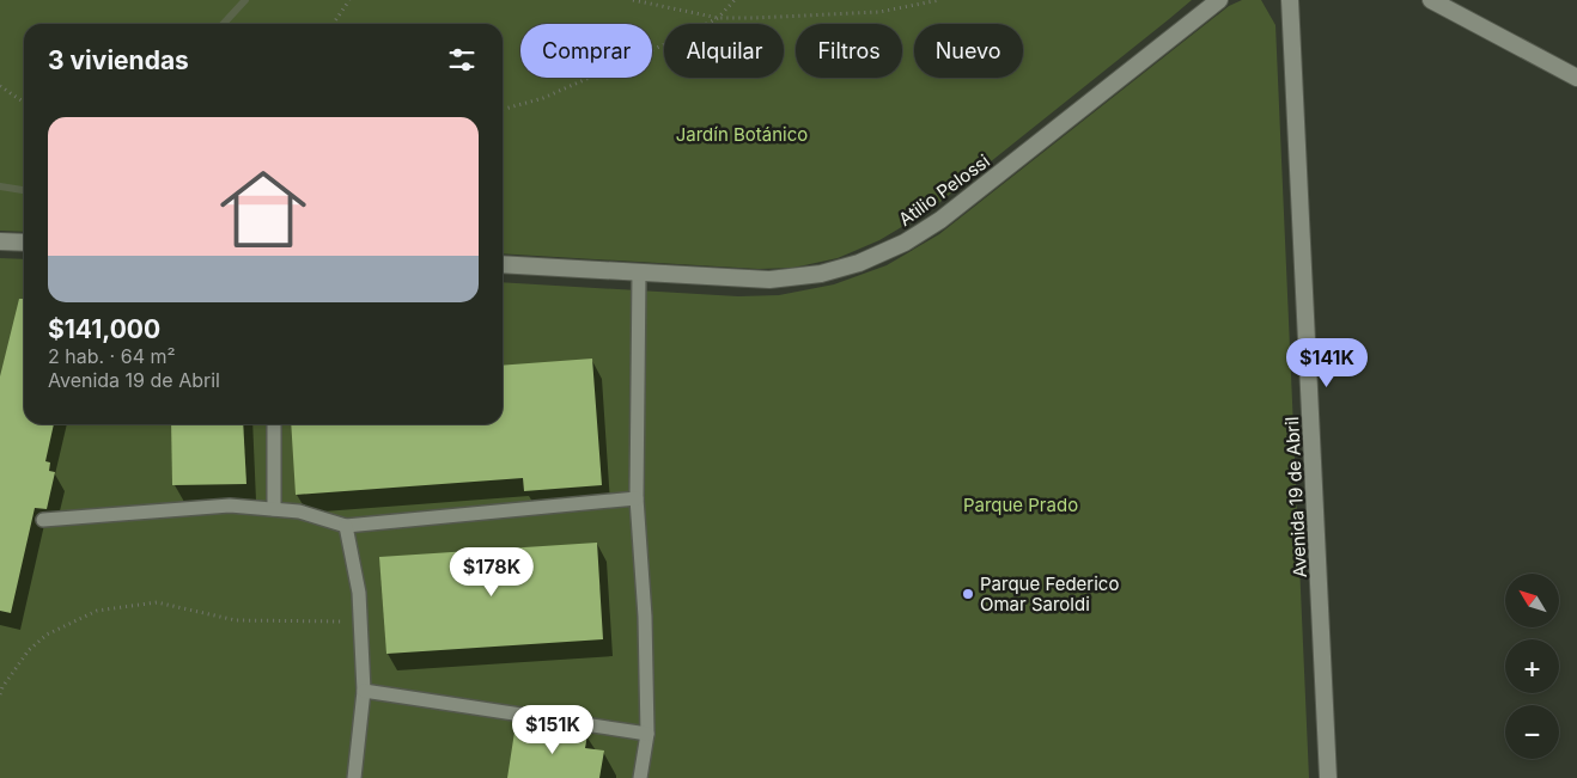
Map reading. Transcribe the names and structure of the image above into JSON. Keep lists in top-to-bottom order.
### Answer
{
  "streets": {
    "street": ["Atilio Pelossi", "Avenida 19 de Abril"]
  },
  "parks": ["Jardín Botánico", "Parque Prado"],
  "places": ["Parque Federico Omar Saroldi"],
  "north": "top left",
  "page": {
    "chip": [
      "Comprar",
      "Alquilar",
      "Filtros",
      "Nuevo"
    ],
    "heading": "3 viviendas",
    "list": [
      {
        "name": "$141,000",
        "note": "2 hab. · 64 m² · Avenida 19 de Abril"
      }
    ],
    "price": ["$141K", "$178K", "$151K"],
    "map_buttons": ["+", "−"]
  }
}
